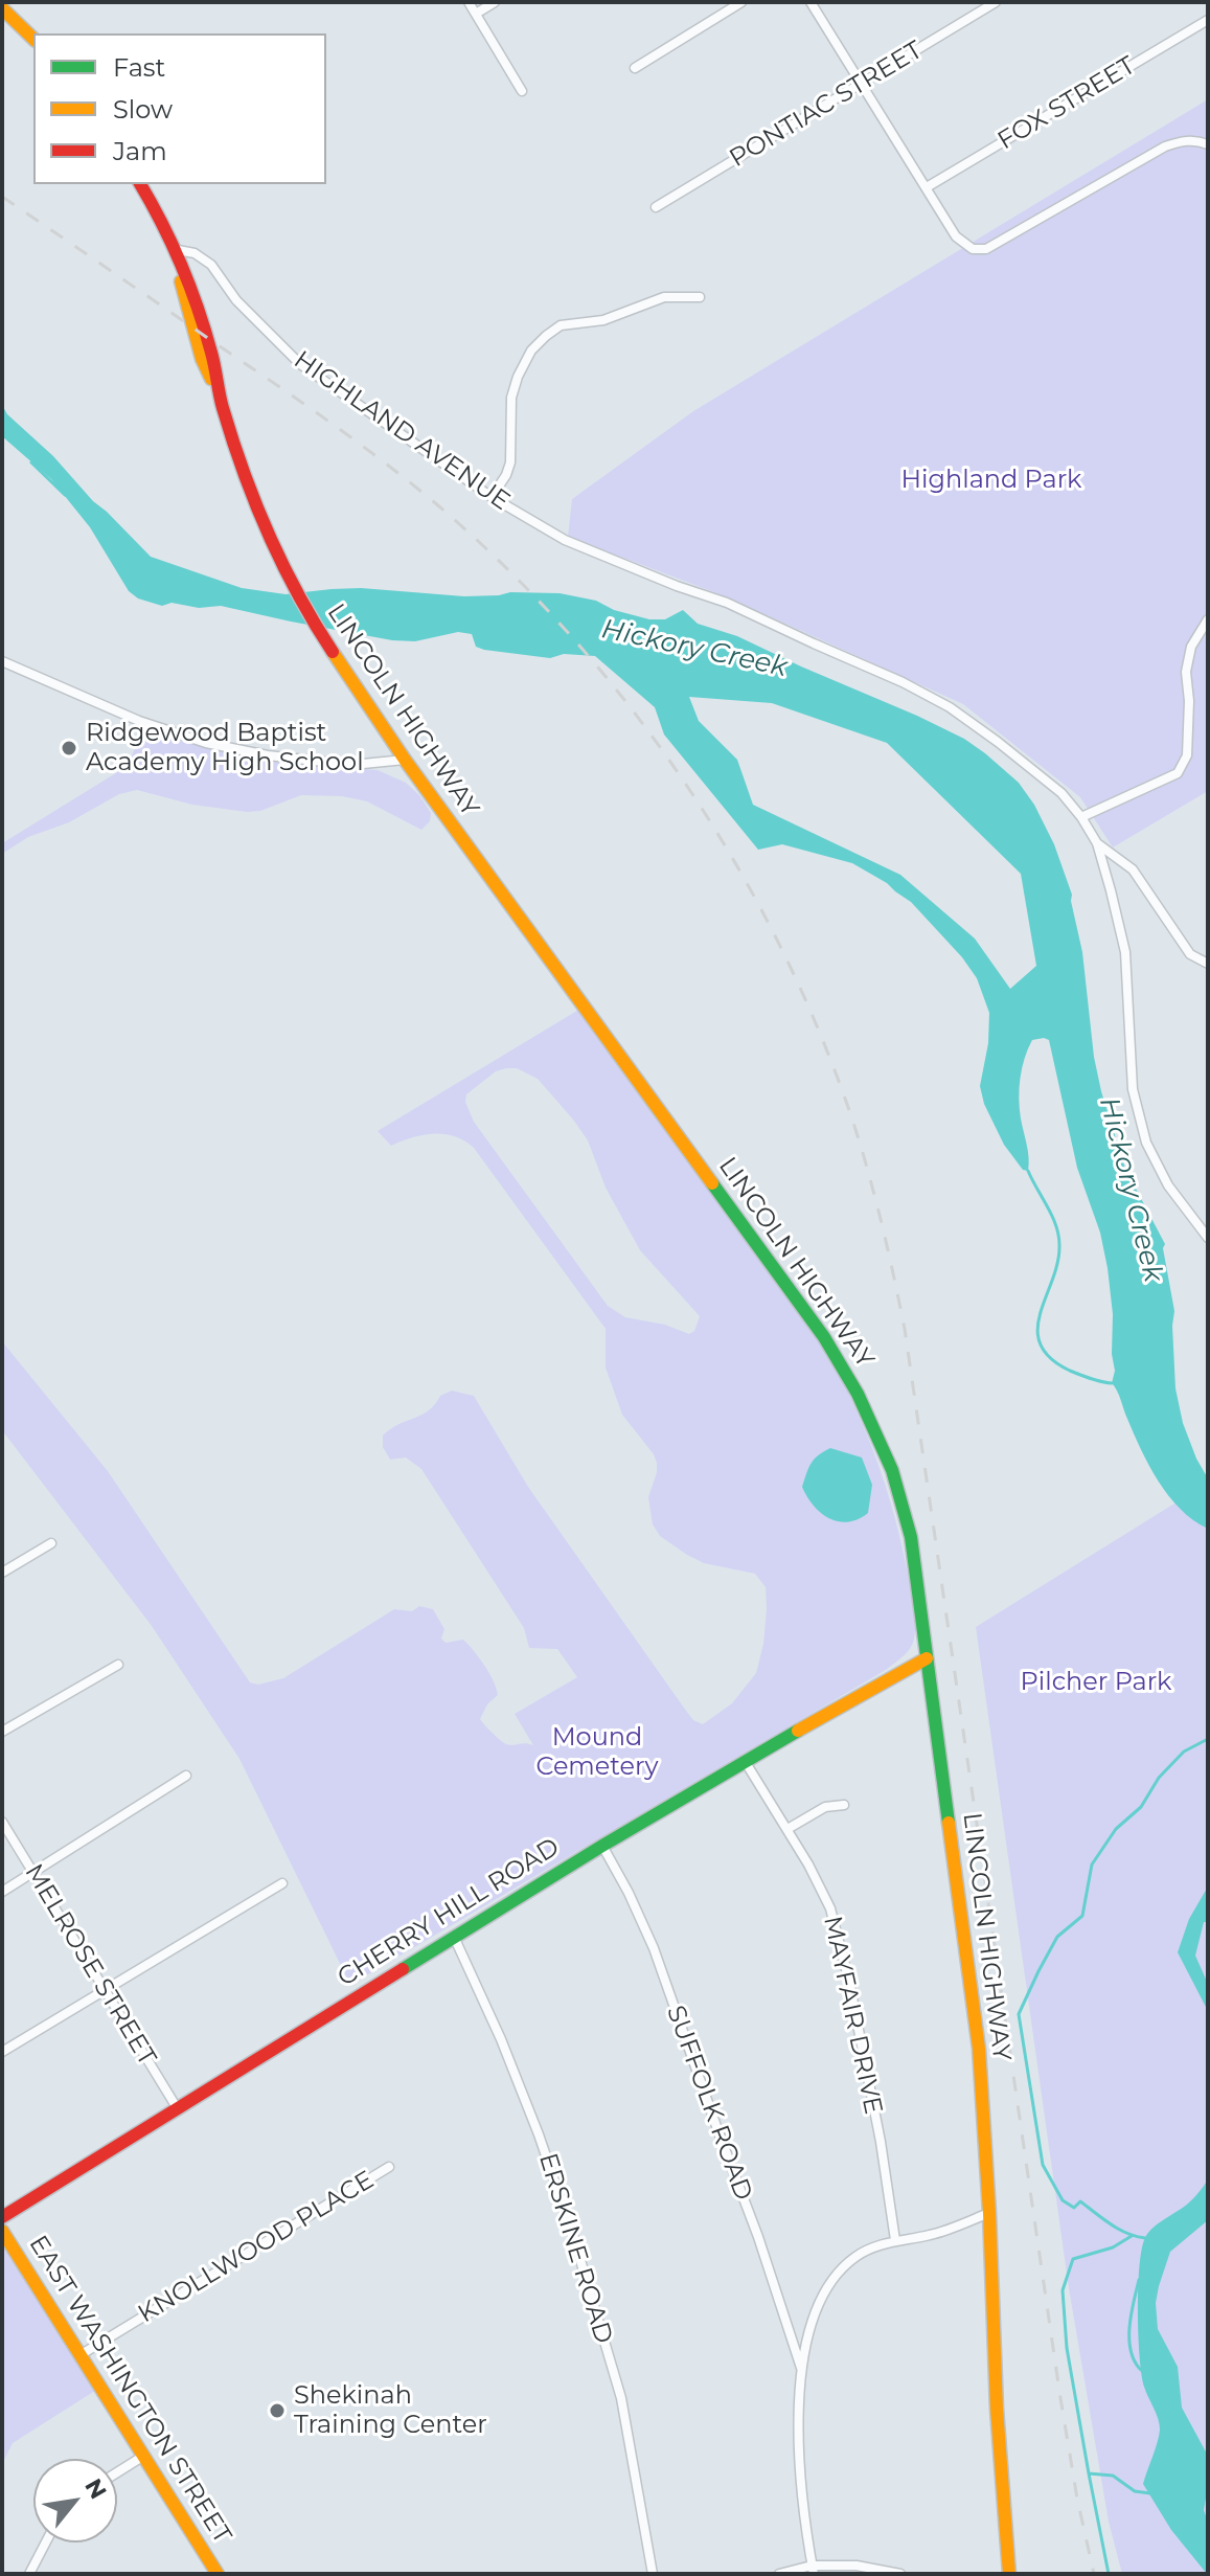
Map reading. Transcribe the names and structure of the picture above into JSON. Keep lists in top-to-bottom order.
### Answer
{
  "streets": {
    "main road": ["LINCOLN HIGHWAY", "CHERRY HILL ROAD", "EAST WASHINGTON STREET"],
    "street": [
      "FOX STREET",
      "PONTIAC STREET",
      "HIGHLAND AVENUE",
      "MELROSE STREET",
      "MAYFAIR DRIVE",
      "SUFFOLK ROAD",
      "KNOLLWOOD PLACE",
      "ERSKINE ROAD"
    ]
  },
  "crossings": [
    ["HIGHLAND AVENUE", "LINCOLN HIGHWAY"],
    ["LINCOLN HIGHWAY", "CHERRY HILL ROAD"],
    ["CHERRY HILL ROAD", "MELROSE STREET"],
    ["CHERRY HILL ROAD", "MAYFAIR DRIVE"],
    ["CHERRY HILL ROAD", "SUFFOLK ROAD"],
    ["CHERRY HILL ROAD", "ERSKINE ROAD"],
    ["KNOLLWOOD PLACE", "EAST WASHINGTON STREET"]
  ],
  "water": ["Hickory Creek"],
  "parks": ["Highland Park", "Pilcher Park", "Mound Cemetery"],
  "places": ["Ridgewood Baptist Academy High School", "Shekinah Training Center"],
  "legend": ["Fast", "Slow", "Jam"],
  "north": "top right"
}
